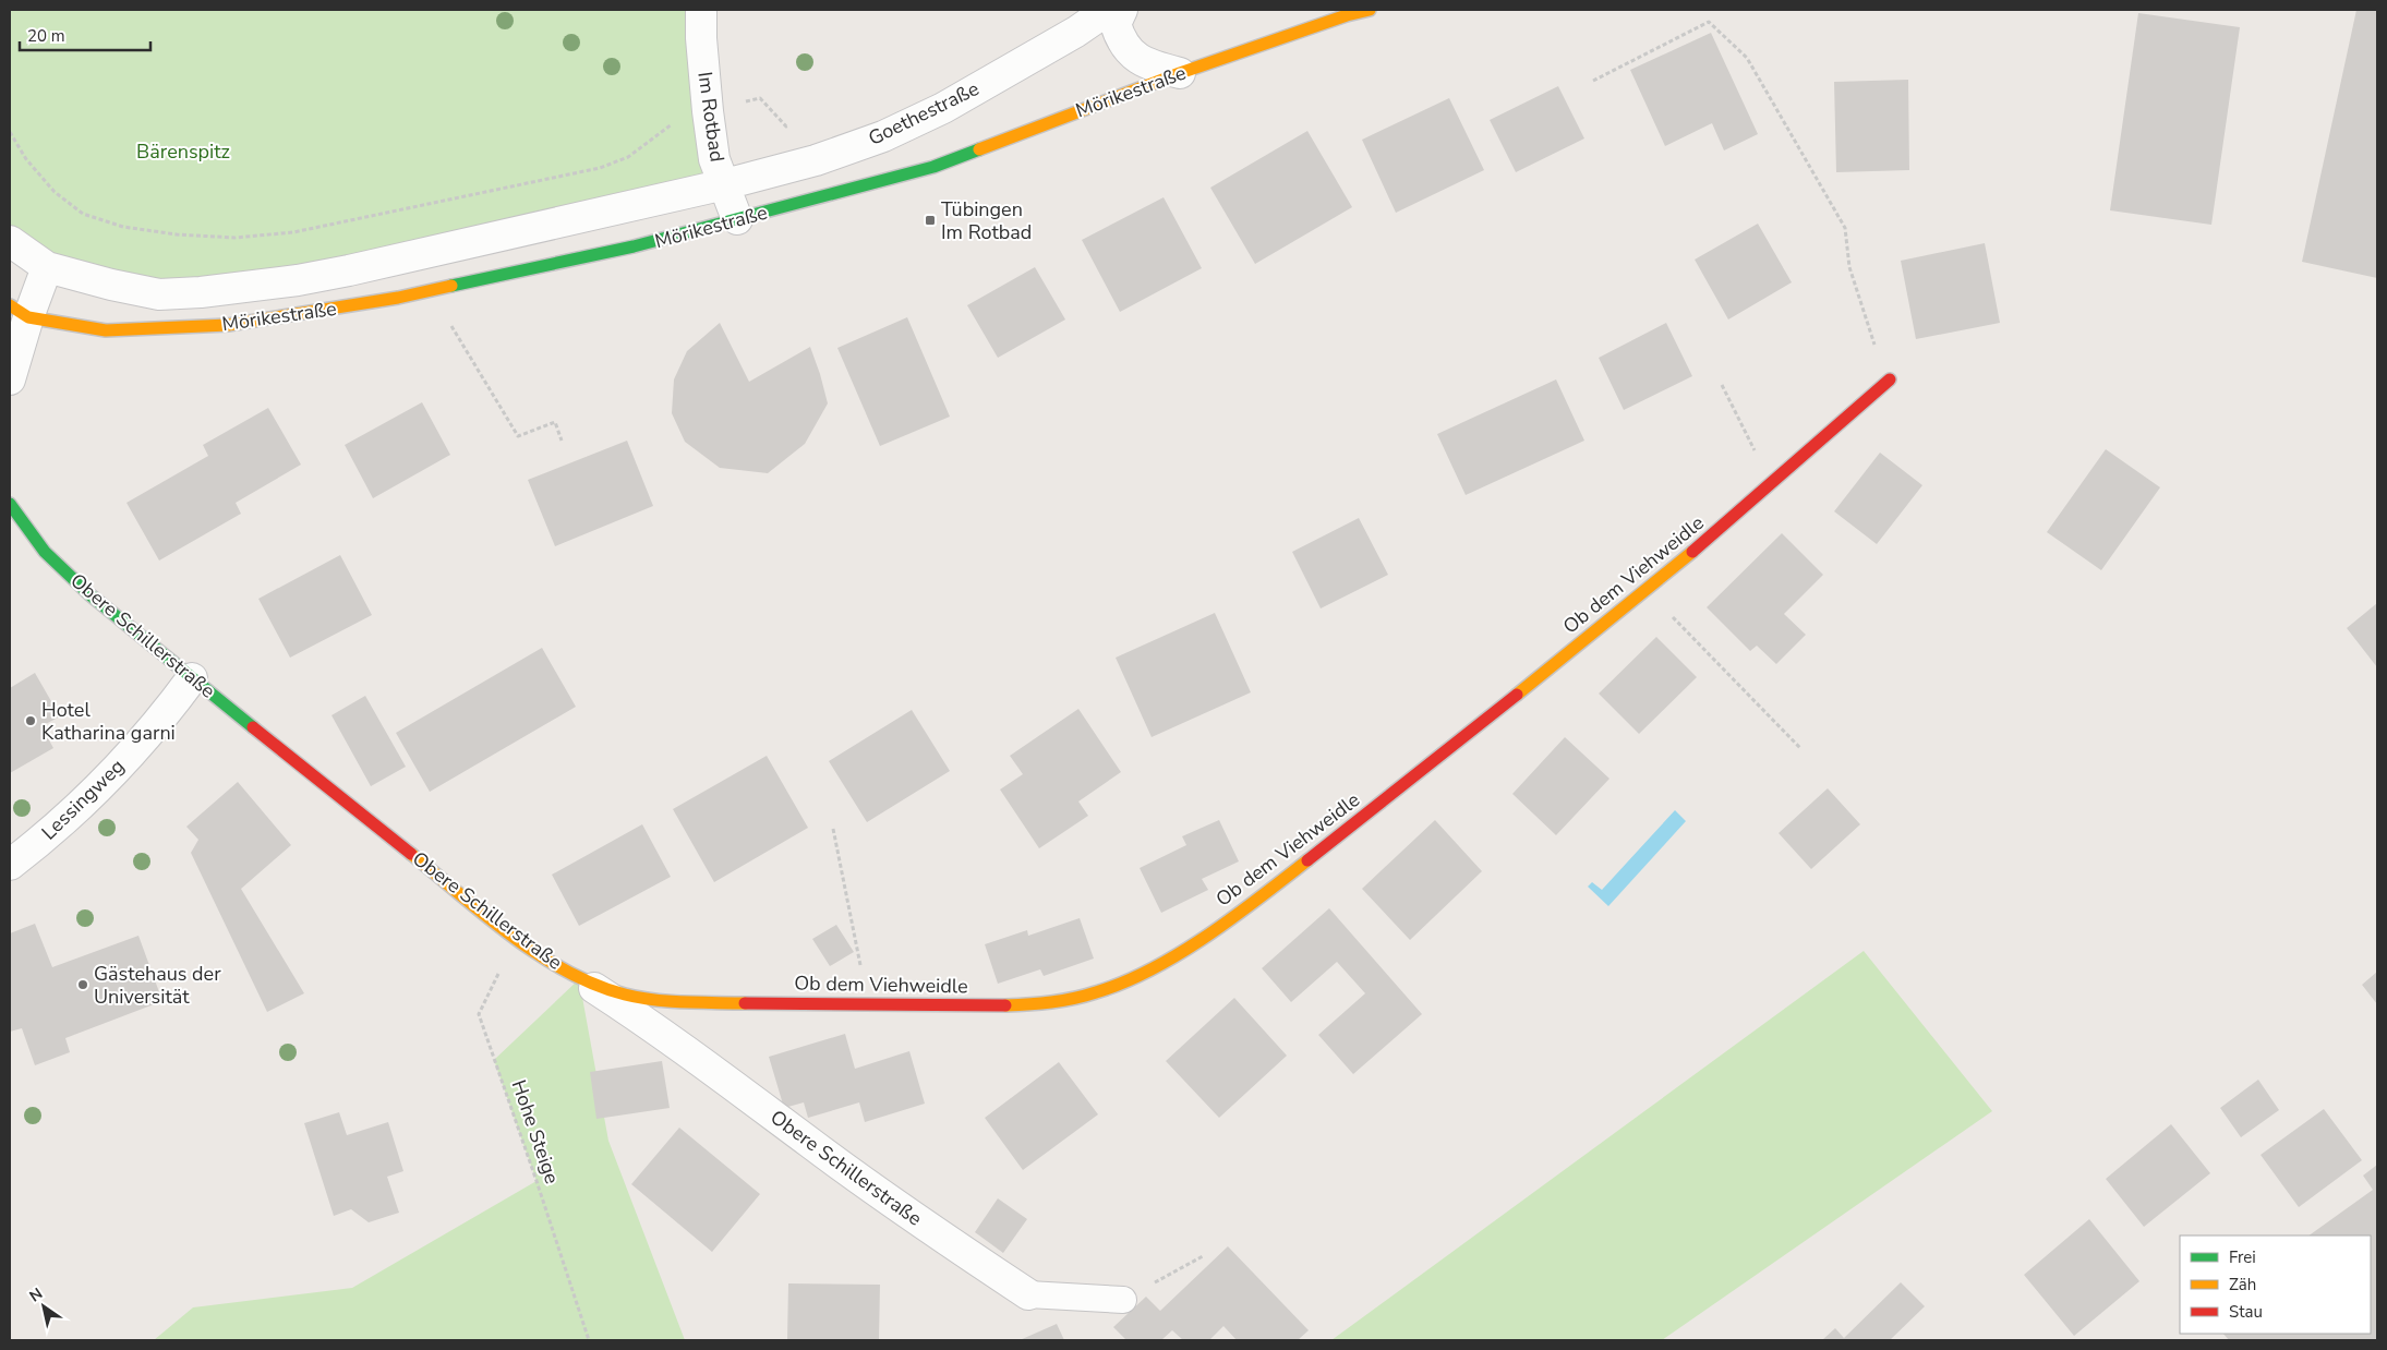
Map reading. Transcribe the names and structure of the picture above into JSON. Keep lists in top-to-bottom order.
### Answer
{
  "streets": {
    "street": [
      "Mörikestraße",
      "Goethestraße",
      "Im Rotbad",
      "Ob dem Viehweidle",
      "Obere Schillerstraße",
      "Lessingweg"
    ],
    "path": ["Hohe Steige"]
  },
  "crossings": [
    ["Mörikestraße", "Goethestraße"],
    ["Mörikestraße", "Im Rotbad"],
    ["Goethestraße", "Im Rotbad"],
    ["Ob dem Viehweidle", "Obere Schillerstraße"],
    ["Obere Schillerstraße", "Lessingweg"],
    ["Obere Schillerstraße", "Hohe Steige"]
  ],
  "parks": ["Bärenspitz"],
  "places": {
    "transit": ["Tübingen Im Rotbad"],
    "other": ["Hotel Katharina garni", "Gästehaus der Universität"]
  },
  "legend": ["Frei", "Zäh", "Stau"],
  "scale_bar": "20 m",
  "north": "top left"
}
